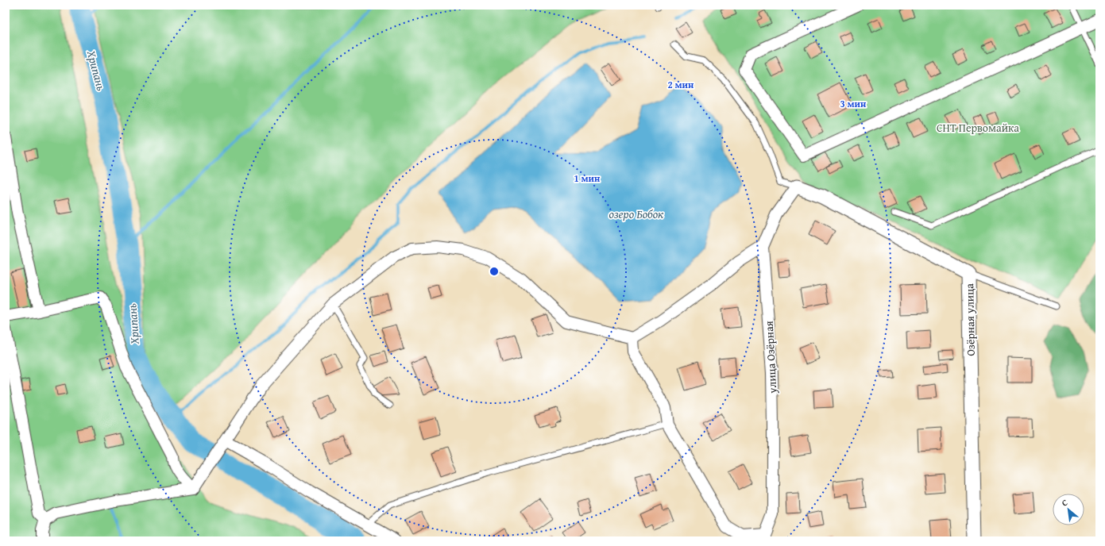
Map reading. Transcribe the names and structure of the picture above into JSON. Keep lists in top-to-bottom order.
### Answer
{
  "streets": {
    "street": ["Озёрная улица", "улица Озёрная"]
  },
  "crossings": [
    ["Озёрная улица", "улица Озёрная"]
  ],
  "water": ["Хрипань", "озеро Бобок"],
  "parks": ["СНТ Первомайка"],
  "north": "top left",
  "rings": ["2 мин", "3 мин", "1 мин"]
}
